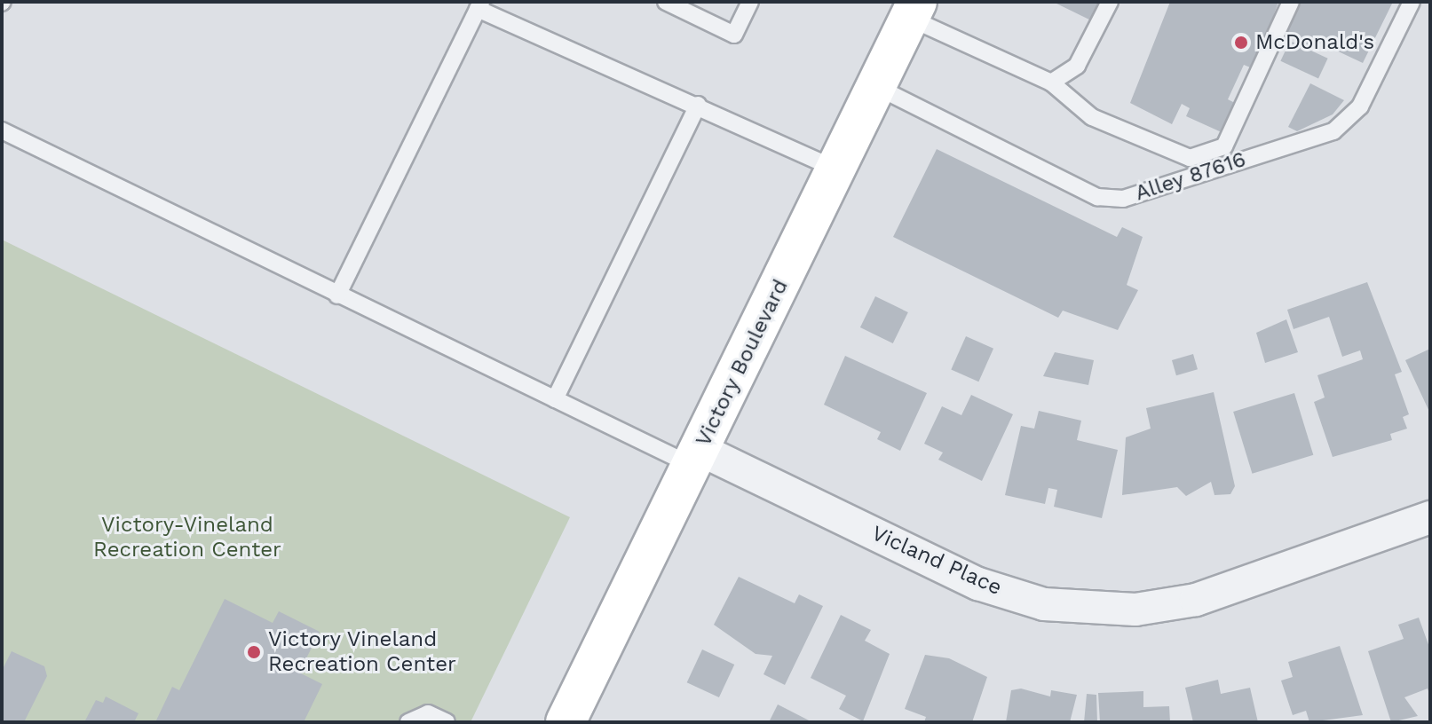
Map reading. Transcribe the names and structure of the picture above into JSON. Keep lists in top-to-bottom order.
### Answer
{
  "streets": {
    "main road": ["Victory Boulevard"],
    "street": ["Vicland Place"],
    "lane": ["Alley 87616"]
  },
  "crossings": [
    ["Alley 87616", "Victory Boulevard"],
    ["Victory Boulevard", "Vicland Place"]
  ],
  "parks": ["Victory-Vineland Recreation Center"],
  "places": ["McDonald's", "Victory Vineland Recreation Center"]
}
